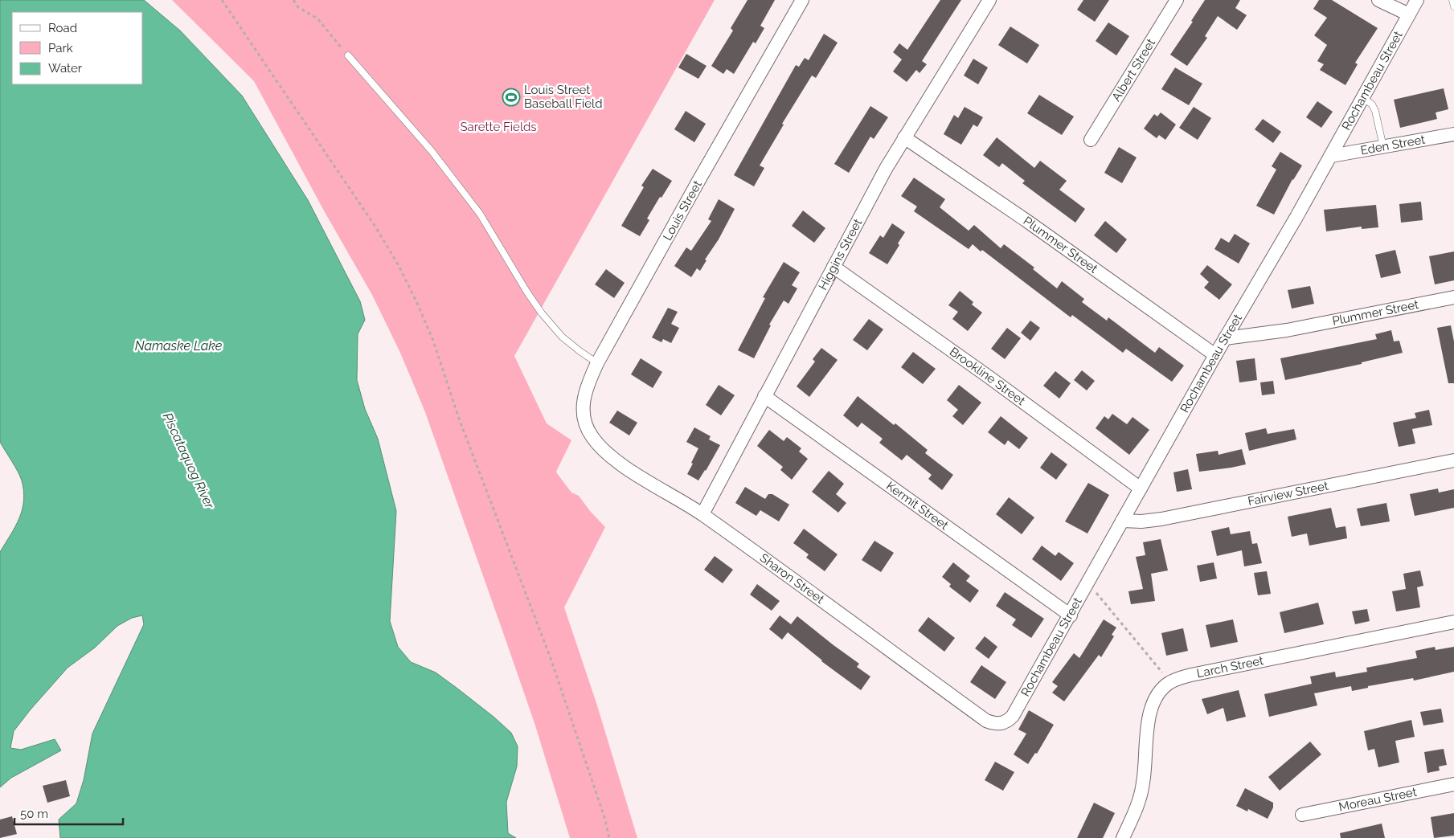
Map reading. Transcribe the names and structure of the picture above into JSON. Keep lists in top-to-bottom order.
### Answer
{
  "streets": {
    "street": [
      "Albert Street",
      "Rochambeau Street",
      "Eden Street",
      "Louis Street",
      "Plummer Street",
      "Higgins Street",
      "Brookline Street",
      "Fairview Street",
      "Kermit Street",
      "Sharon Street",
      "Larch Street",
      "Moreau Street"
    ]
  },
  "crossings": [
    ["Rochambeau Street", "Eden Street"],
    ["Rochambeau Street", "Plummer Street"],
    ["Rochambeau Street", "Brookline Street"],
    ["Rochambeau Street", "Fairview Street"],
    ["Rochambeau Street", "Kermit Street"],
    ["Rochambeau Street", "Sharon Street"],
    ["Louis Street", "Sharon Street"],
    ["Plummer Street", "Higgins Street"],
    ["Higgins Street", "Brookline Street"],
    ["Higgins Street", "Kermit Street"],
    ["Higgins Street", "Sharon Street"]
  ],
  "water": ["Namaske Lake", "Piscataquog River"],
  "parks": ["Sarette Fields"],
  "places": {
    "sports": ["Louis Street Baseball Field"]
  },
  "legend": ["Road", "Park", "Water"],
  "scale_bar": "50 m"
}
